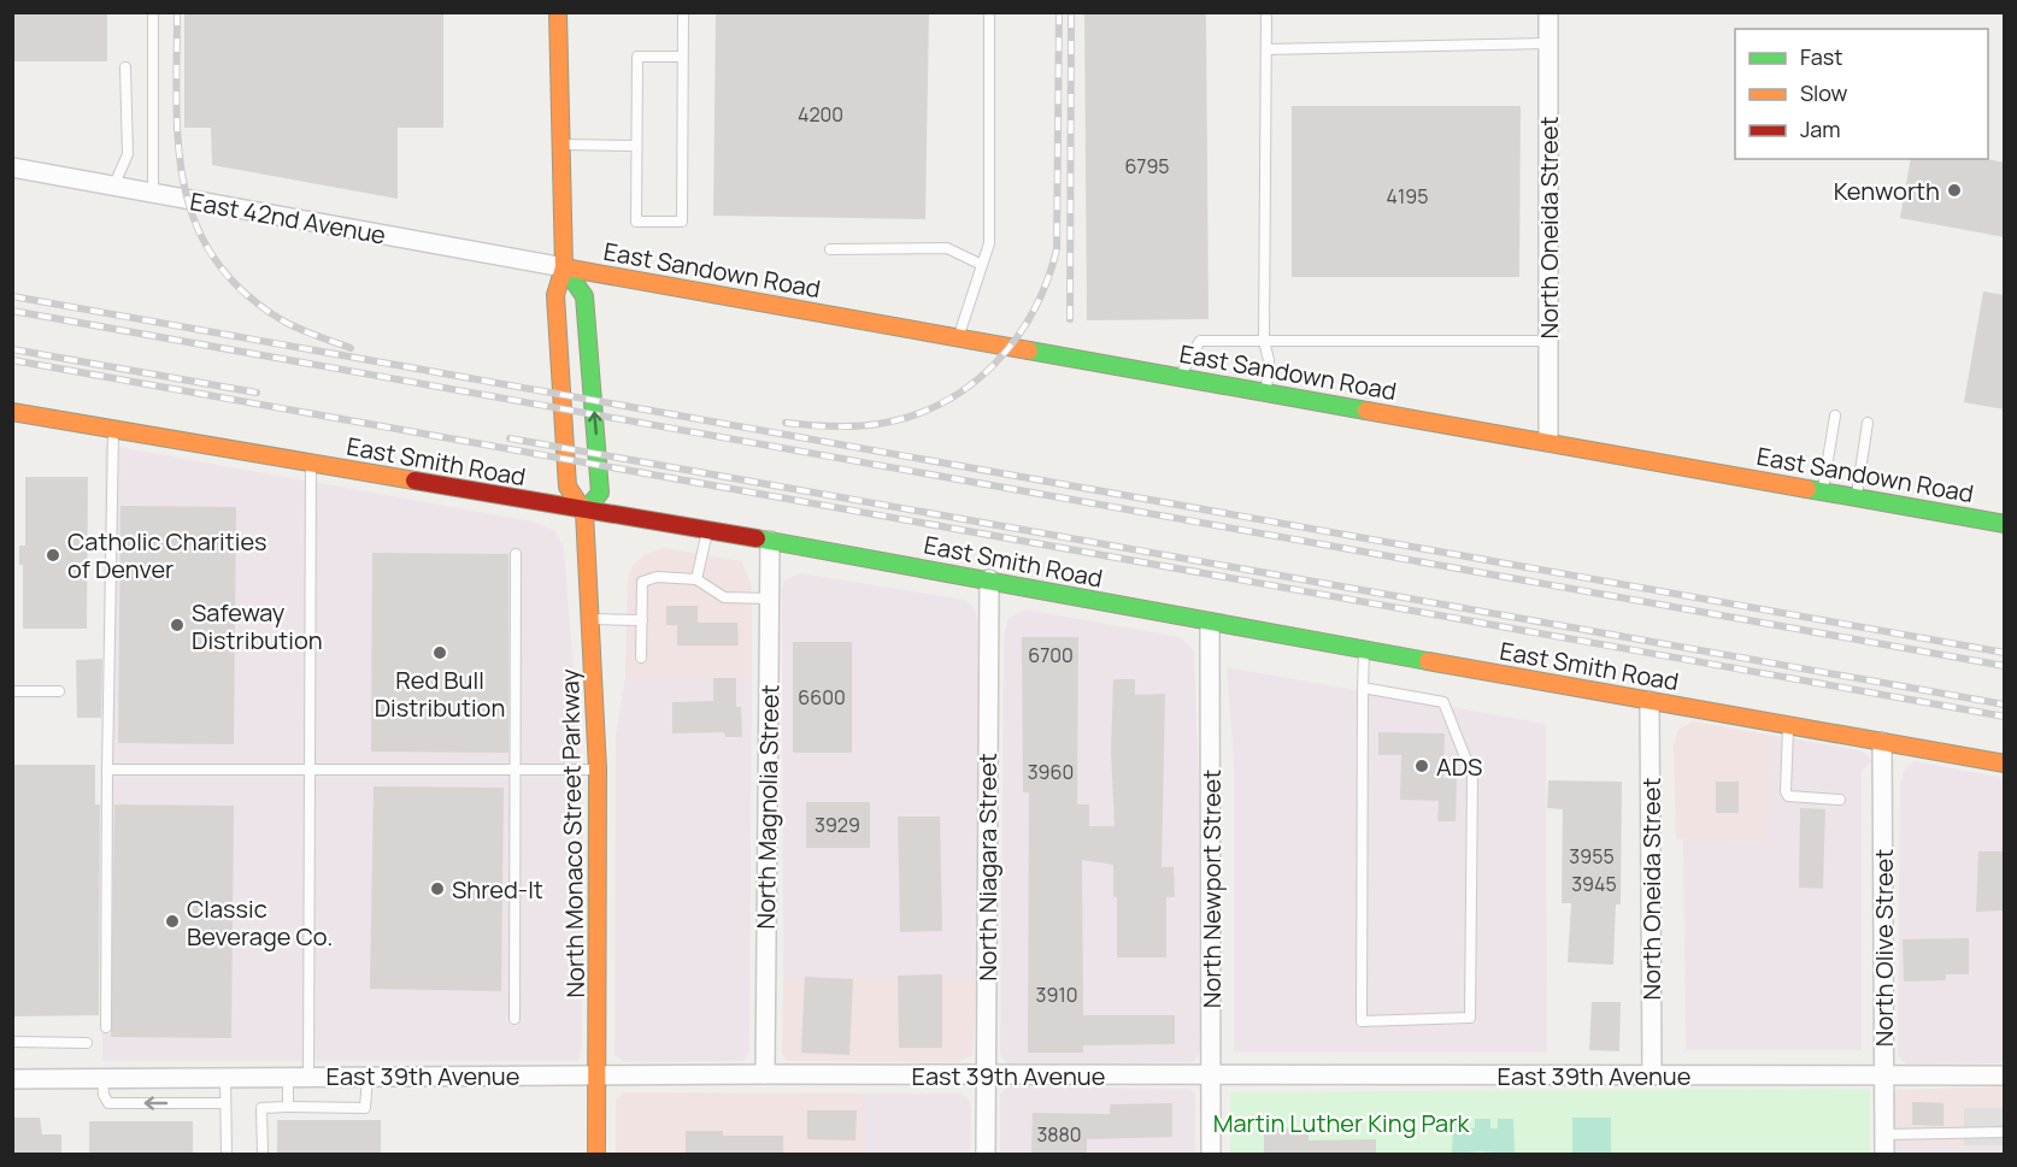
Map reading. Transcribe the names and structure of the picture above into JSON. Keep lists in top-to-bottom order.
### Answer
{
  "streets": {
    "street": [
      "East 42nd Avenue",
      "North Oneida Street",
      "East Sandown Road",
      "East Smith Road",
      "North Magnolia Street",
      "North Monaco Street Parkway",
      "North Niagara Street",
      "North Newport Street",
      "North Olive Street",
      "East 39th Avenue"
    ]
  },
  "crossings": [
    ["East 42nd Avenue", "East Sandown Road"],
    ["North Oneida Street", "East Sandown Road"],
    ["North Oneida Street", "East Smith Road"],
    ["North Oneida Street", "East 39th Avenue"],
    ["East Smith Road", "North Magnolia Street"],
    ["East Smith Road", "North Monaco Street Parkway"],
    ["East Smith Road", "North Niagara Street"],
    ["East Smith Road", "North Newport Street"],
    ["East Smith Road", "North Olive Street"],
    ["North Magnolia Street", "East 39th Avenue"],
    ["North Monaco Street Parkway", "East 39th Avenue"],
    ["North Niagara Street", "East 39th Avenue"],
    ["North Newport Street", "East 39th Avenue"],
    ["North Olive Street", "East 39th Avenue"]
  ],
  "parks": ["Martin Luther King Park"],
  "places": [
    "Kenworth",
    "Catholic Charities of Denver",
    "Safeway Distribution",
    "Red Bull Distribution",
    "ADS",
    "Shred-It",
    "Classic Beverage Co."
  ],
  "house_numbers": [
    "4200",
    "6795",
    "4195",
    "6700",
    "6600",
    "3960",
    "3929",
    "3955",
    "3945",
    "3910",
    "3880"
  ],
  "legend": ["Fast", "Slow", "Jam"]
}
